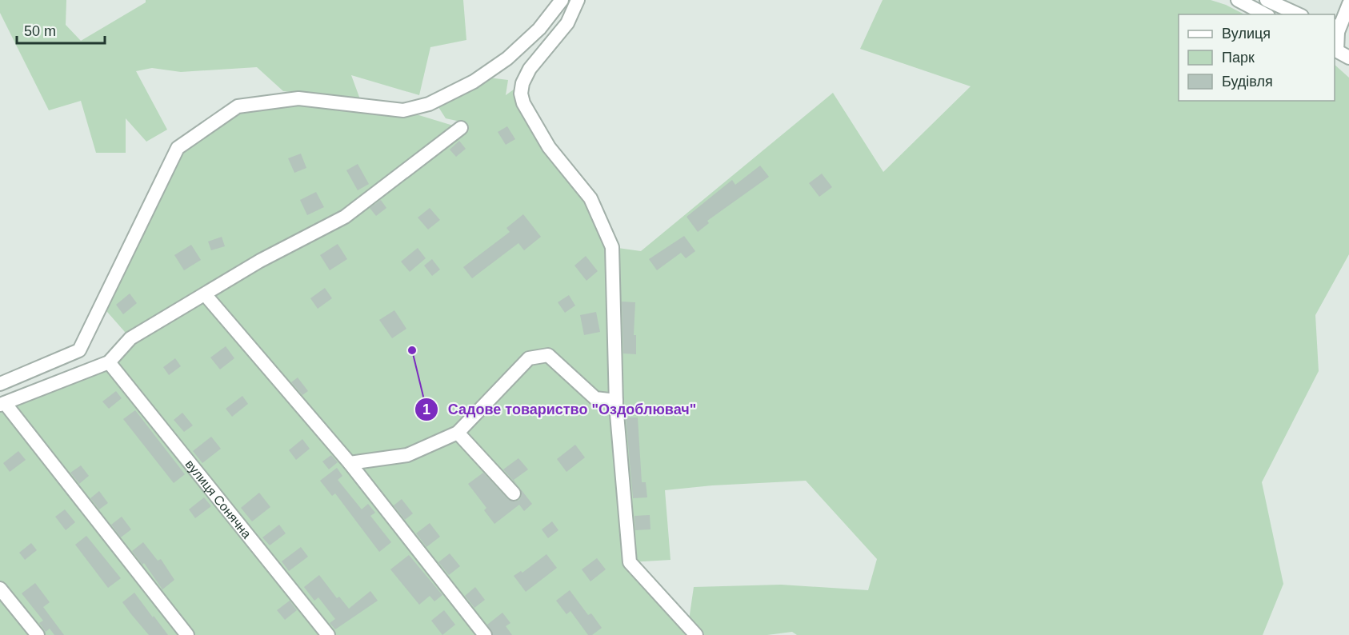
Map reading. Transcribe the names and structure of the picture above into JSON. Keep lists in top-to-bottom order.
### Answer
{
  "streets": {
    "street": ["вулиця Сонячна"]
  },
  "places": ["Садове товариство \"Оздоблювач\""],
  "legend": ["Вулиця", "Парк", "Будівля"],
  "scale_bar": "50 m"
}
